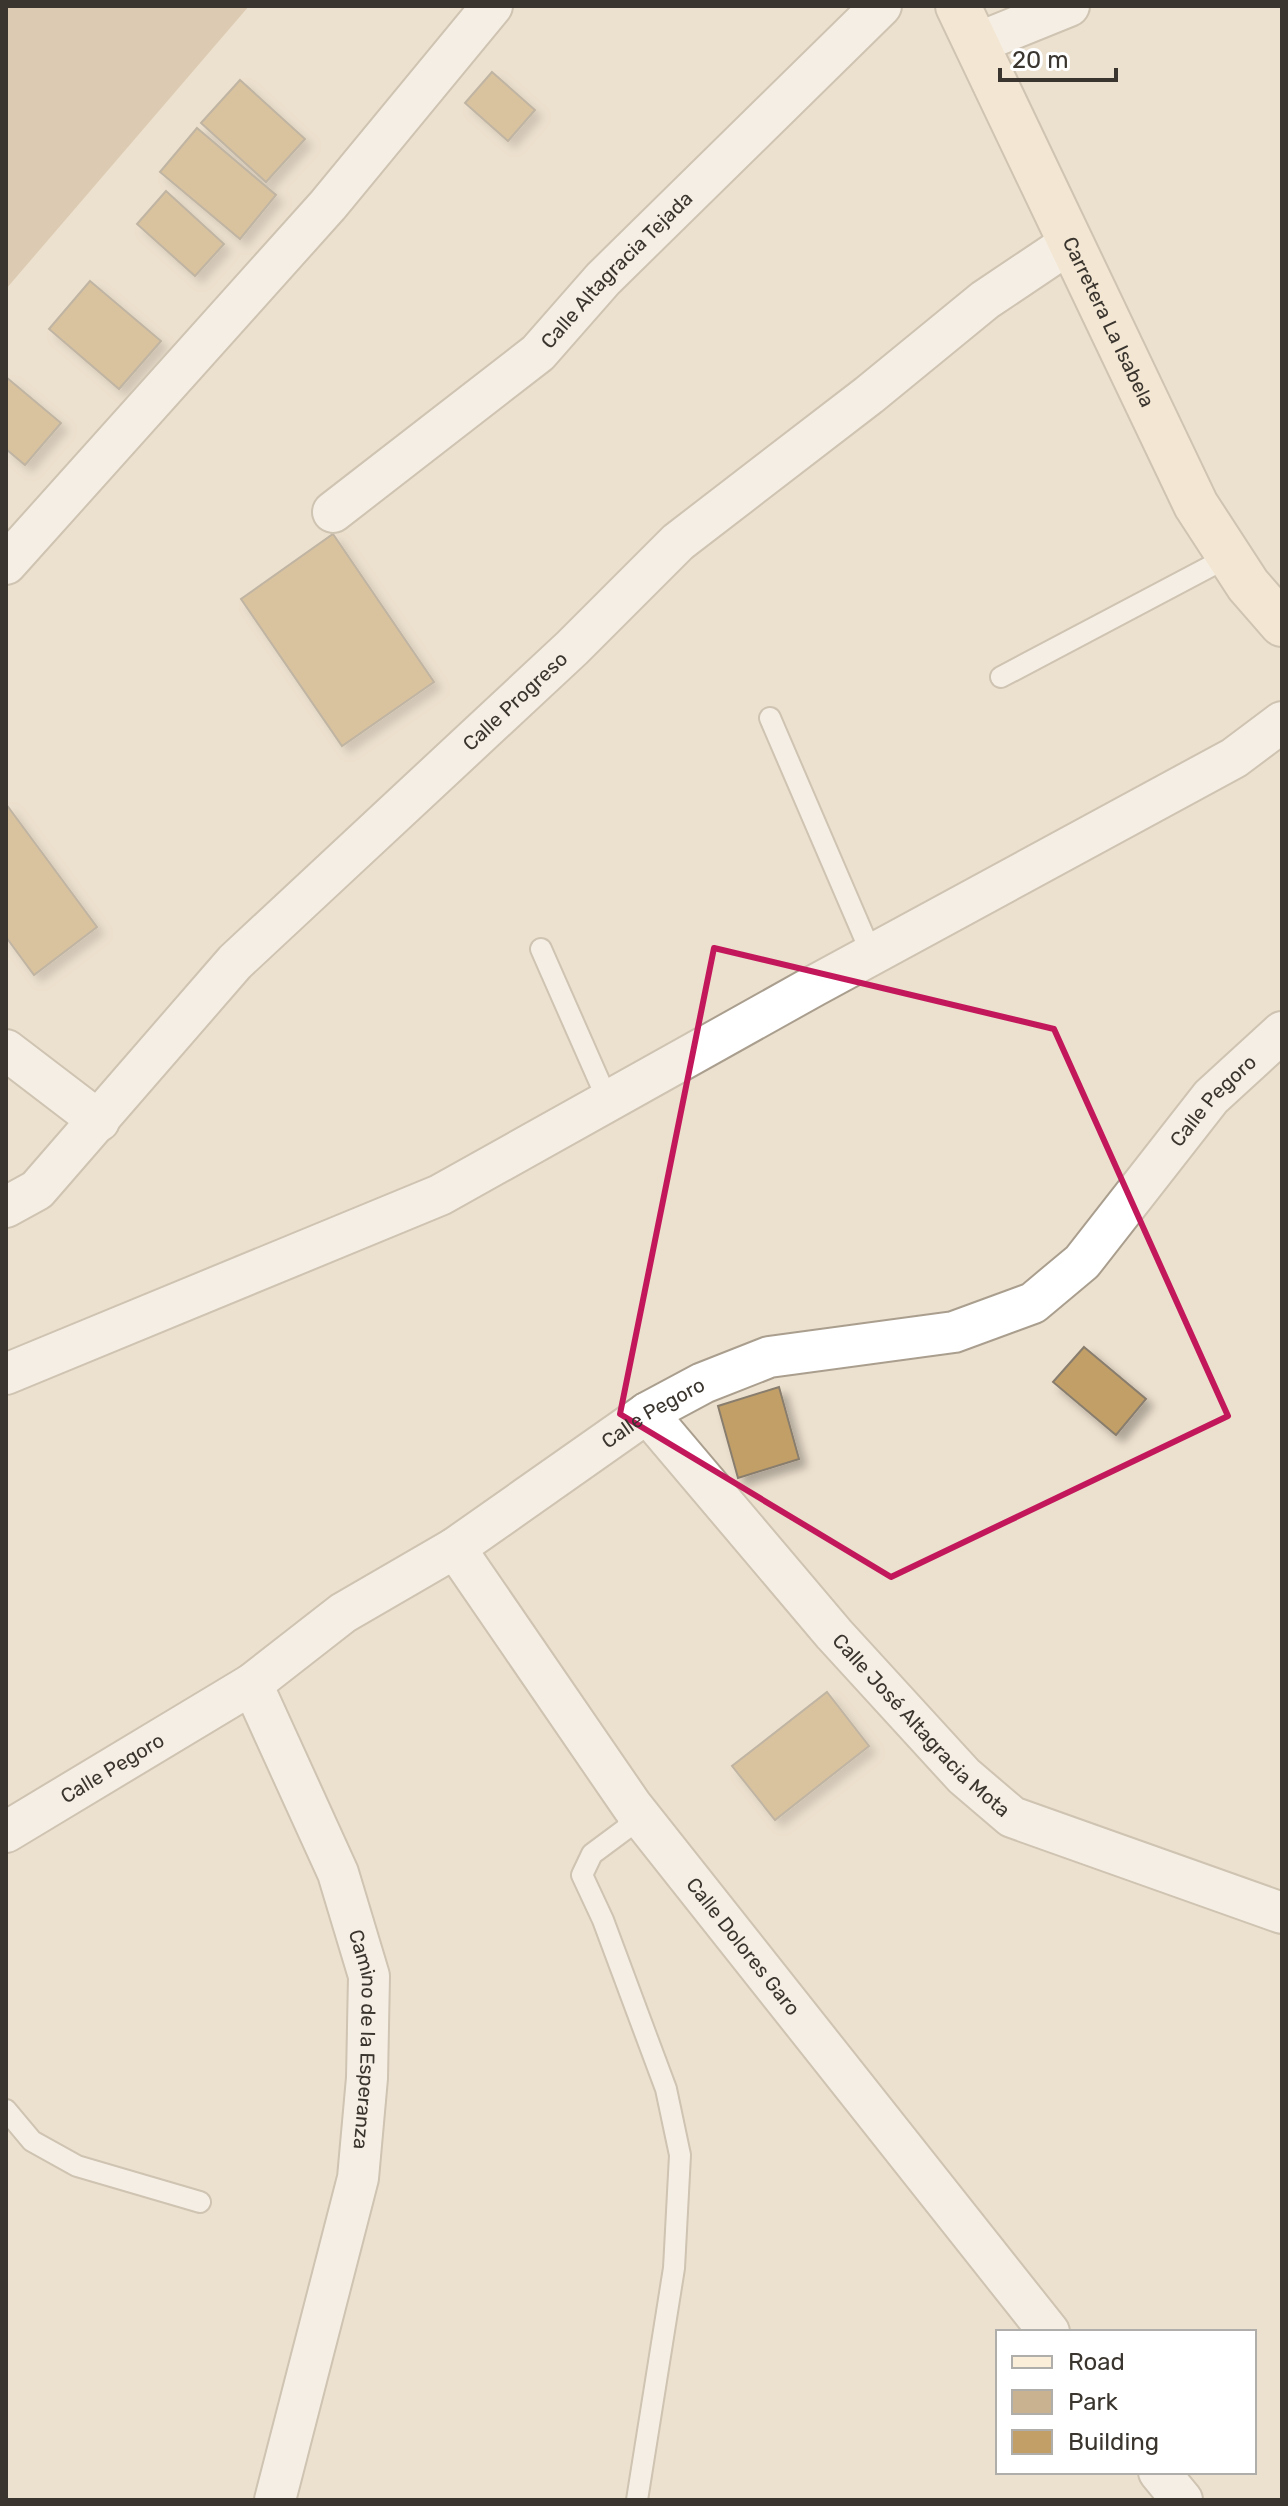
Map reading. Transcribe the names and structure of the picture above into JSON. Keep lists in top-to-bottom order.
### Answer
{
  "streets": {
    "main road": ["Carretera La Isabela"],
    "street": [
      "Calle Altagracia Tejada",
      "Calle Progreso",
      "Calle Pegoro",
      "Calle José Altagracia Mota",
      "Calle Dolores Garo",
      "Camino de la Esperanza"
    ]
  },
  "crossings": [
    ["Carretera La Isabela", "Calle Progreso"],
    ["Calle Pegoro", "Calle José Altagracia Mota"],
    ["Calle Pegoro", "Calle Dolores Garo"],
    ["Calle Pegoro", "Camino de la Esperanza"]
  ],
  "legend": ["Road", "Park", "Building"],
  "scale_bar": "20 m"
}
